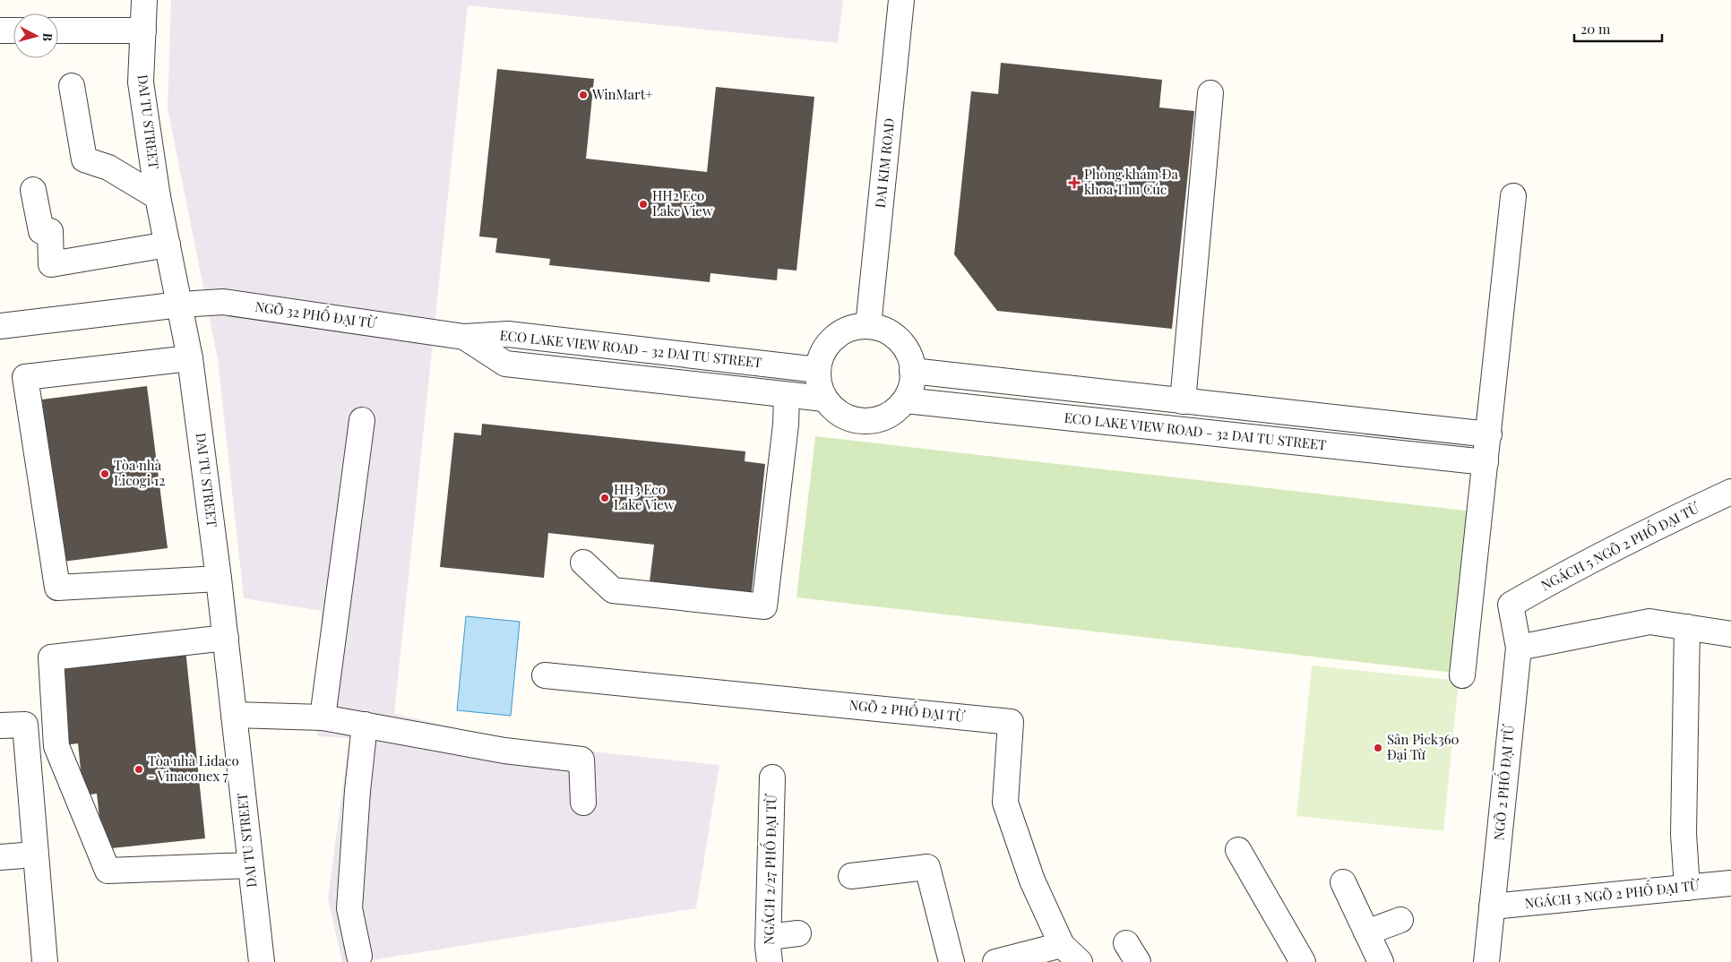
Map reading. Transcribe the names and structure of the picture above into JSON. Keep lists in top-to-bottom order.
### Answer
{
  "streets": {
    "street": [
      "DAI TU STREET",
      "DAI KIM ROAD",
      "NGÕ 32 PHỐ ĐẠI TỪ",
      "ECO LAKE VIEW ROAD - 32 DAI TU STREET",
      "NGÁCH 5 NGÕ 2 PHỐ ĐẠI TỪ",
      "NGÕ 2 PHỐ ĐẠI TỪ",
      "NGÁCH 2/27 PHỐ ĐẠI TỪ",
      "NGÁCH 3 NGÕ 2 PHỐ ĐẠI TỪ"
    ]
  },
  "crossings": [
    ["DAI TU STREET", "NGÕ 32 PHỐ ĐẠI TỪ"],
    ["DAI KIM ROAD", "ECO LAKE VIEW ROAD - 32 DAI TU STREET"],
    ["NGÕ 32 PHỐ ĐẠI TỪ", "ECO LAKE VIEW ROAD - 32 DAI TU STREET"],
    ["NGÁCH 5 NGÕ 2 PHỐ ĐẠI TỪ", "NGÕ 2 PHỐ ĐẠI TỪ"],
    ["NGÕ 2 PHỐ ĐẠI TỪ", "NGÁCH 3 NGÕ 2 PHỐ ĐẠI TỪ"]
  ],
  "places": {
    "other": [
      "WinMart+",
      "HH2 Eco Lake View",
      "Tòa nhà Licogi 12",
      "HH3 Eco Lake View",
      "Sân Pick360 Đại Từ",
      "Tòa nhà Lidaco - Vinaconex 7"
    ],
    "health": ["Phòng khám Đa khoa Thu Cúc"]
  },
  "scale_bar": "20 m",
  "north": "right"
}
